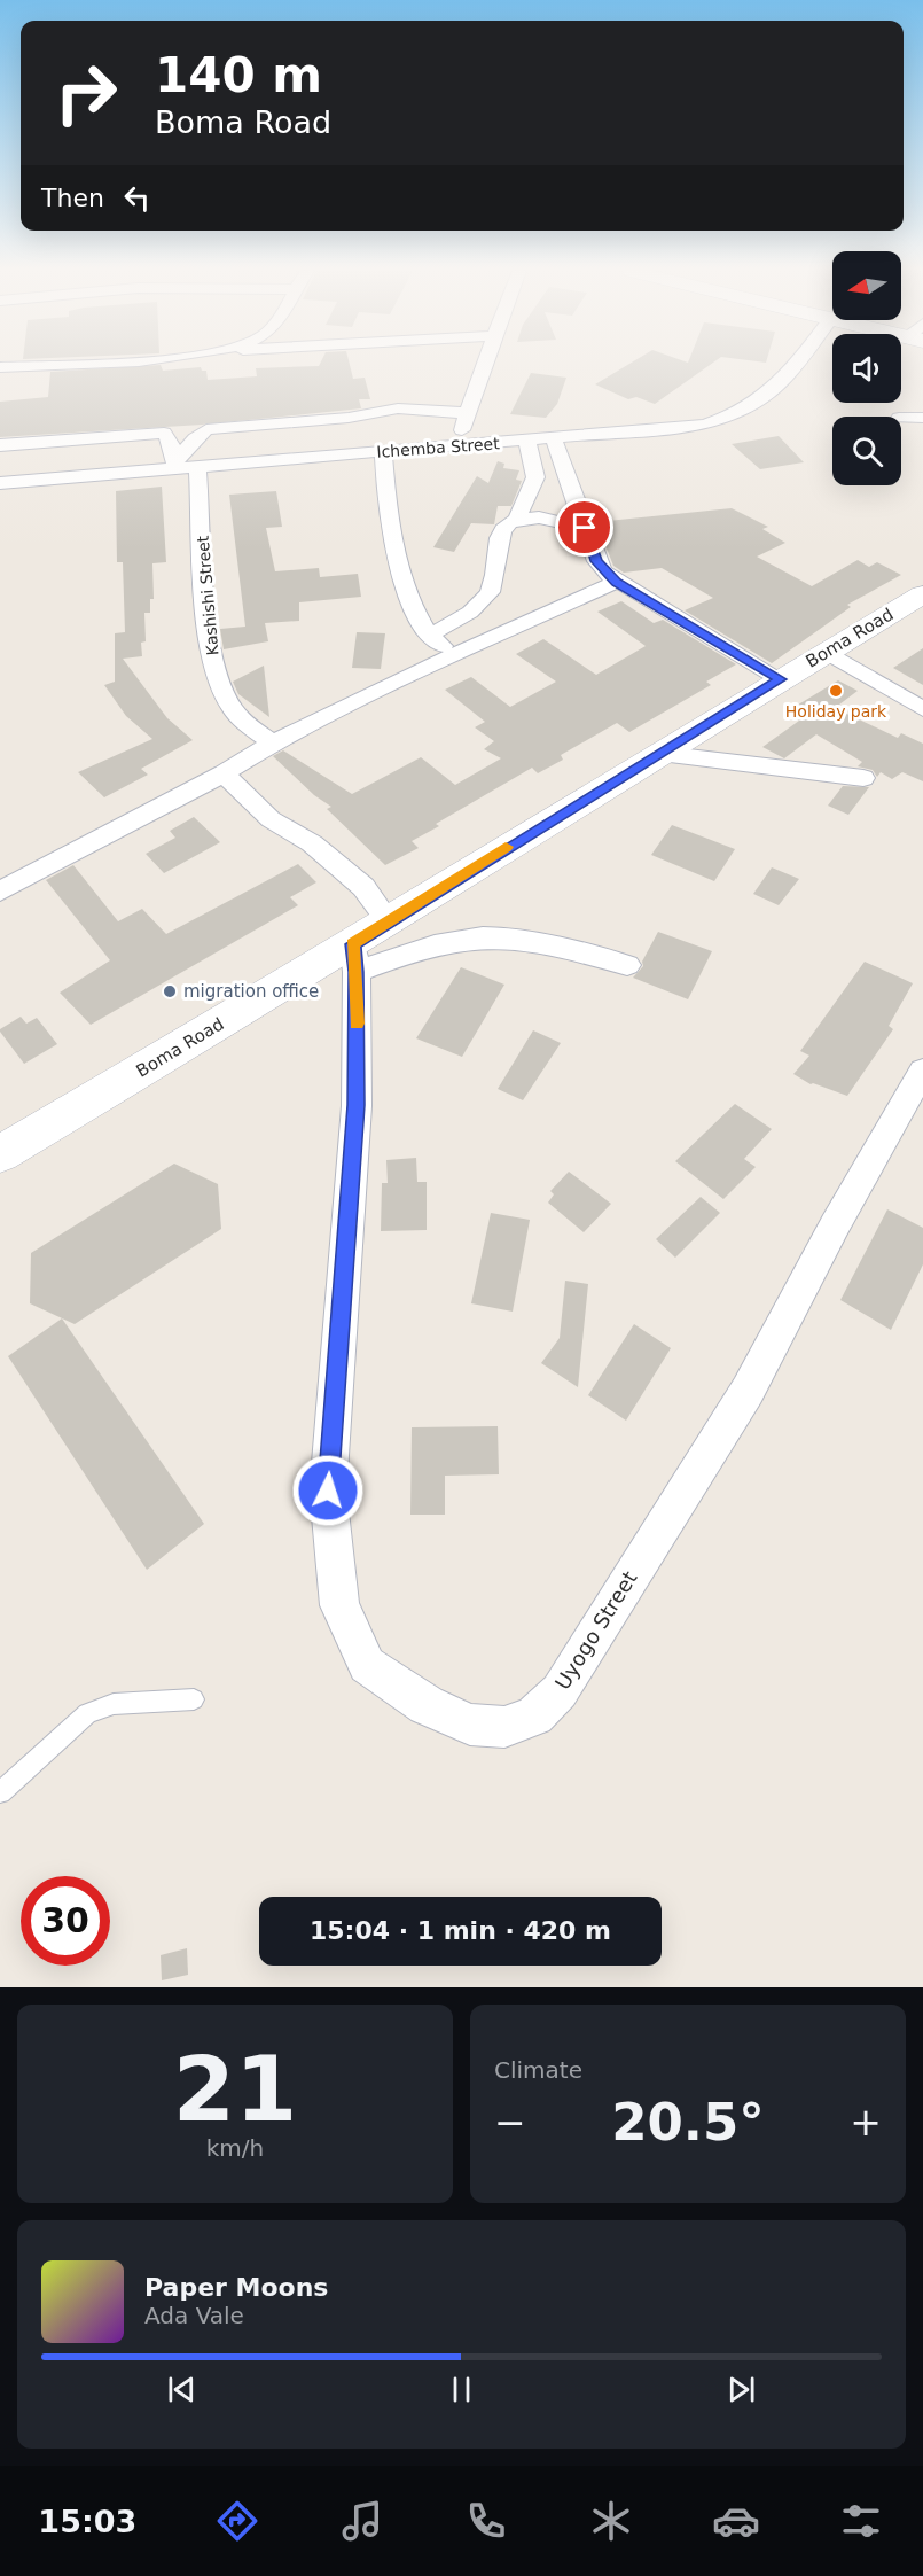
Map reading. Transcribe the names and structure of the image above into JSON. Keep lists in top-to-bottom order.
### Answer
{
  "streets": {
    "main road": ["Boma Road"],
    "street": ["Ichemba Street", "Kashishi Street", "Uyogo Street"]
  },
  "crossings": [
    ["Ichemba Street", "Kashishi Street"],
    ["Boma Road", "Uyogo Street"]
  ],
  "places": ["Holiday park", "migration office"],
  "north": "left",
  "page": {
    "turn": ["140 m", "Boma Road"],
    "then": "Then",
    "limit": "30",
    "trip": "15:04 · 1 min · 420 m",
    "tile": [
      ["21", "km/h"],
      "Climate"
    ],
    "heat": ["−", "20.5°", "+"],
    "song": ["Paper Moons", "Ada Vale"],
    "tabs": "15:03"
  }
}
